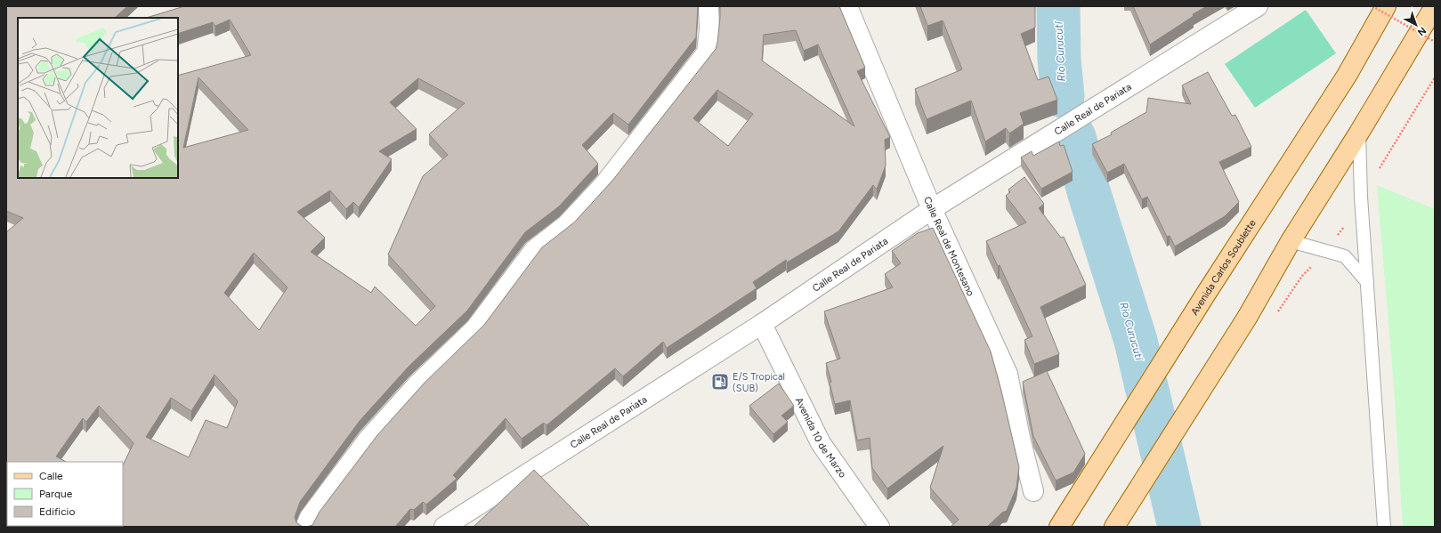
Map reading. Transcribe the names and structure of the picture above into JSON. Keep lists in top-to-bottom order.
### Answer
{
  "streets": {
    "main road": ["Avenida Carlos Soublette"],
    "street": ["Calle Real de Pariata", "Calle Real de Montesano", "Avenida 10 de Marzo"]
  },
  "crossings": [
    ["Calle Real de Pariata", "Calle Real de Montesano"],
    ["Calle Real de Pariata", "Avenida 10 de Marzo"]
  ],
  "water": ["Río Curucutí"],
  "places": {
    "fuel station": ["E/S Tropical (SUB)"]
  },
  "legend": ["Calle", "Parque", "Edificio"],
  "north": "bottom right"
}
